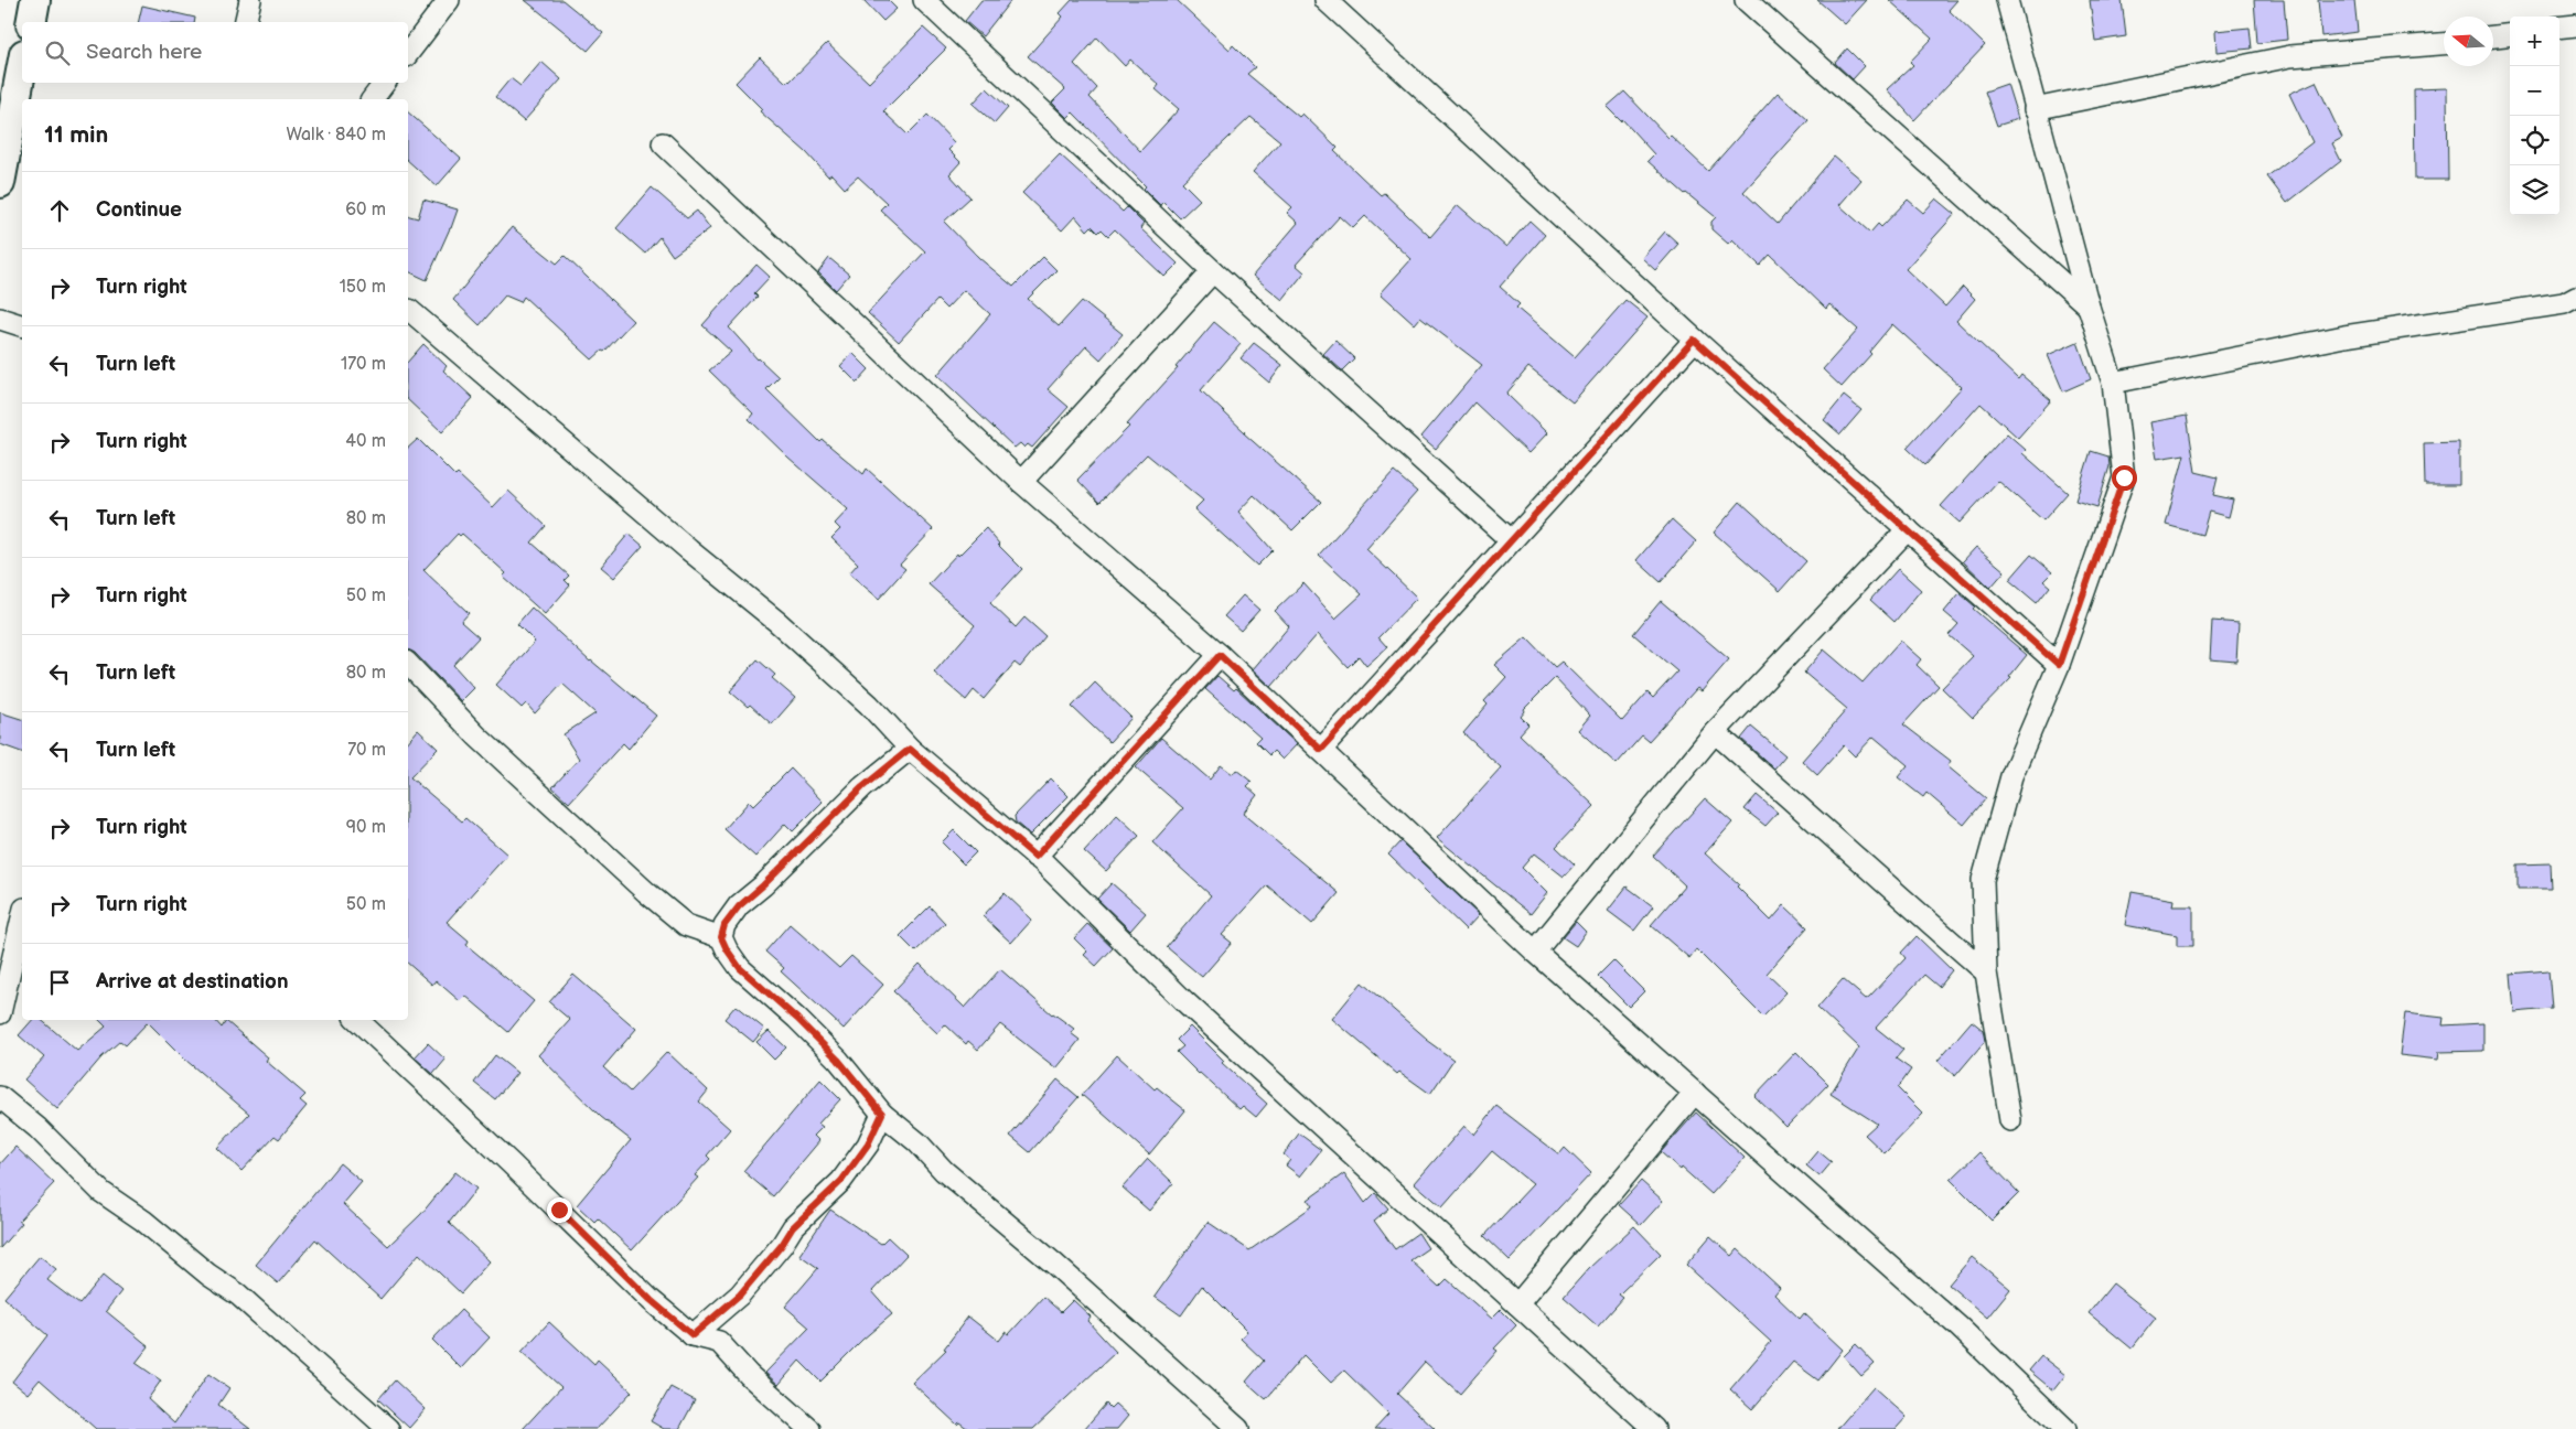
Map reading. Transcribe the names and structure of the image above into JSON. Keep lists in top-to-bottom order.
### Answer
{
  "north": "left",
  "page": {
    "map_buttons": ["+", "−"],
    "search": "Search here",
    "heading": ["11 min", "Walk · 840 m"],
    "list": [
      ["Continue", "60 m"],
      ["Turn right", "150 m"],
      ["Turn left", "170 m"],
      ["Turn right", "40 m"],
      ["Turn left", "80 m"],
      ["Turn right", "50 m"],
      ["Turn left", "80 m"],
      ["Turn left", "70 m"],
      ["Turn right", "90 m"],
      ["Turn right", "50 m"],
      "Arrive at destination"
    ]
  }
}
